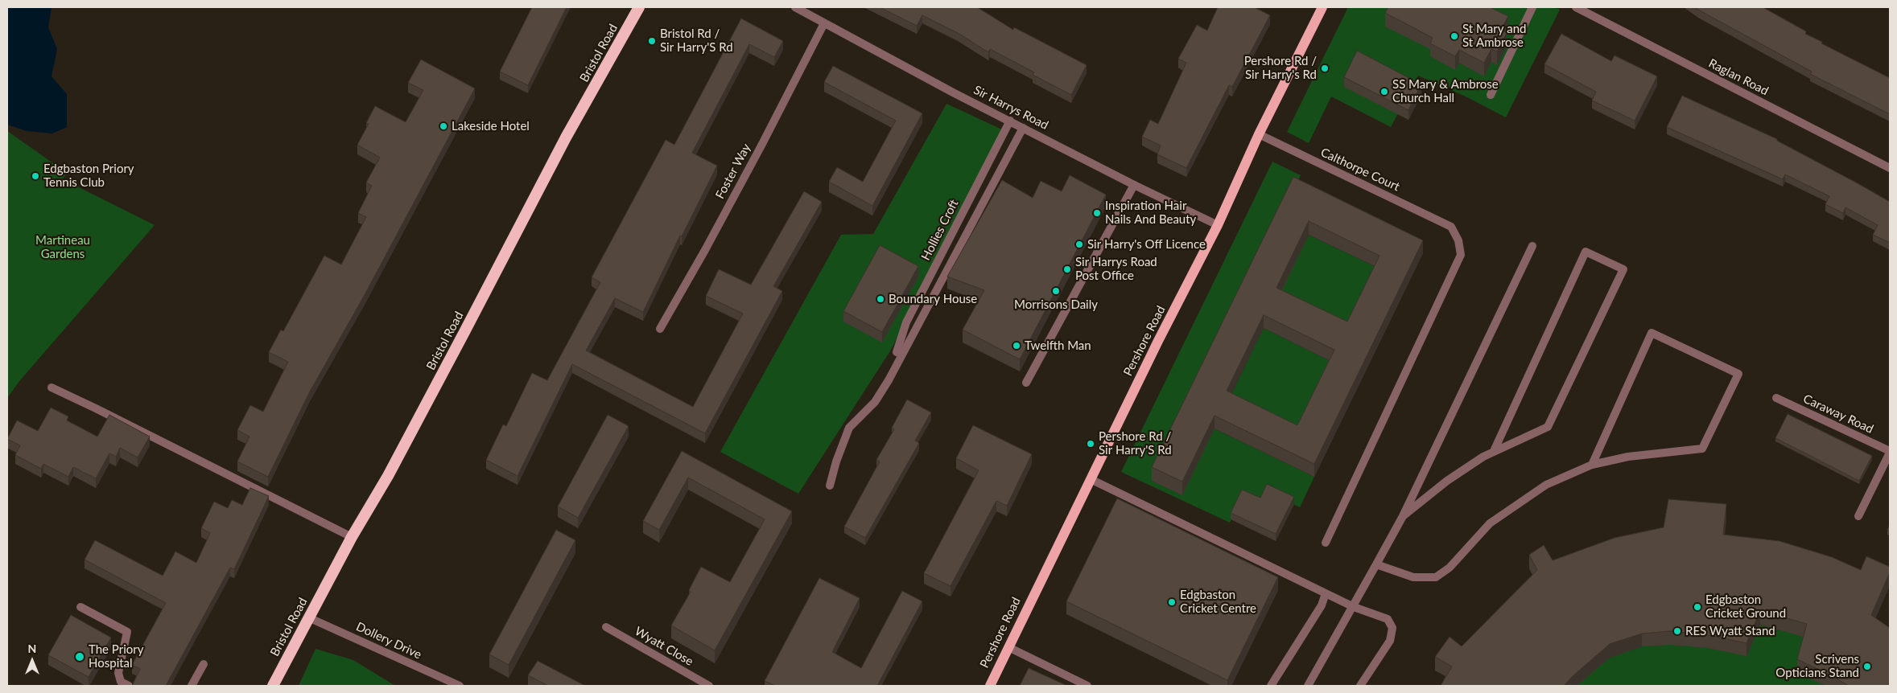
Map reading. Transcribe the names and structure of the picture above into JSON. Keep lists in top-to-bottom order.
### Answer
{
  "streets": {
    "highway": ["Bristol Road"],
    "main road": ["Pershore Road"],
    "street": [
      "Raglan Road",
      "Sir Harrys Road",
      "Calthorpe Court",
      "Foster Way",
      "Hollies Croft",
      "Caraway Road",
      "Dollery Drive",
      "Wyatt Close"
    ]
  },
  "crossings": [
    ["Bristol Road", "Dollery Drive"],
    ["Sir Harrys Road", "Foster Way"],
    ["Sir Harrys Road", "Hollies Croft"],
    ["Sir Harrys Road", "Pershore Road"],
    ["Calthorpe Court", "Pershore Road"]
  ],
  "parks": ["Martineau Gardens"],
  "places": [
    "St Mary and St Ambrose",
    "Bristol Rd / Sir Harry'S Rd",
    "Pershore Rd / Sir Harry's Rd",
    "SS Mary & Ambrose Church Hall",
    "Lakeside Hotel",
    "Edgbaston Priory Tennis Club",
    "Inspiration Hair Nails And Beauty",
    "Sir Harry's Off Licence",
    "Sir Harrys Road Post Office",
    "Morrisons Daily",
    "Boundary House",
    "Twelfth Man",
    "Pershore Rd / Sir Harry'S Rd",
    "Edgbaston Cricket Centre",
    "Edgbaston Cricket Ground",
    "RES Wyatt Stand",
    "The Priory Hospital",
    "Scrivens Opticians Stand"
  ],
  "north": "top"
}
